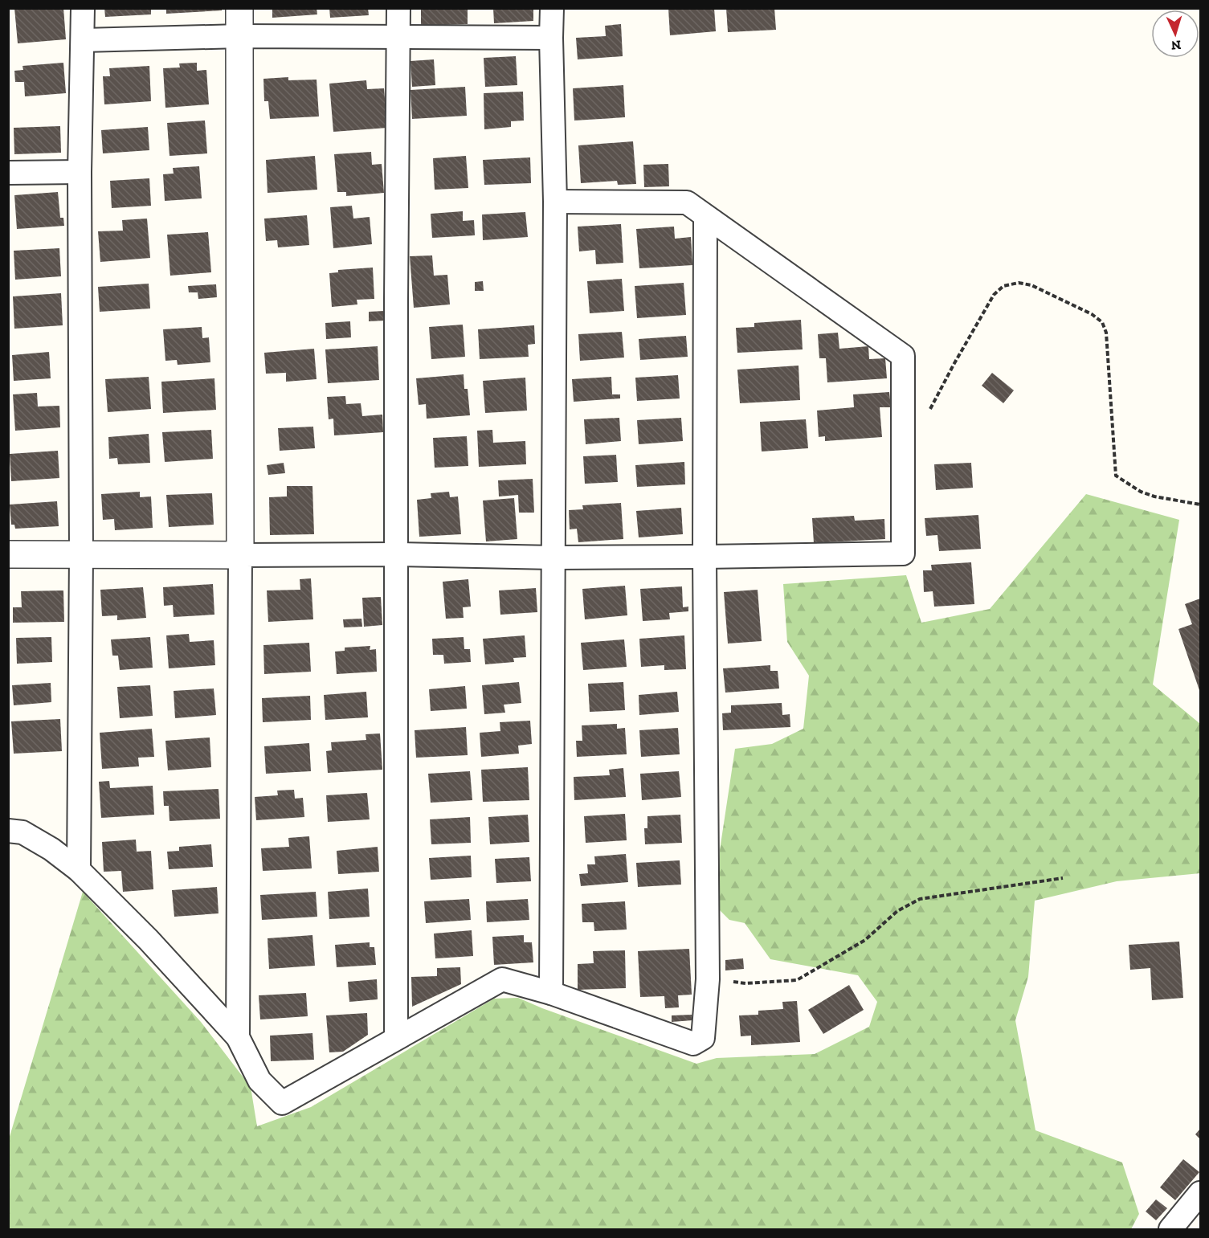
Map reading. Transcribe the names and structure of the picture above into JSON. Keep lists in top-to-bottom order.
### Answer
{
  "north": "bottom"
}
